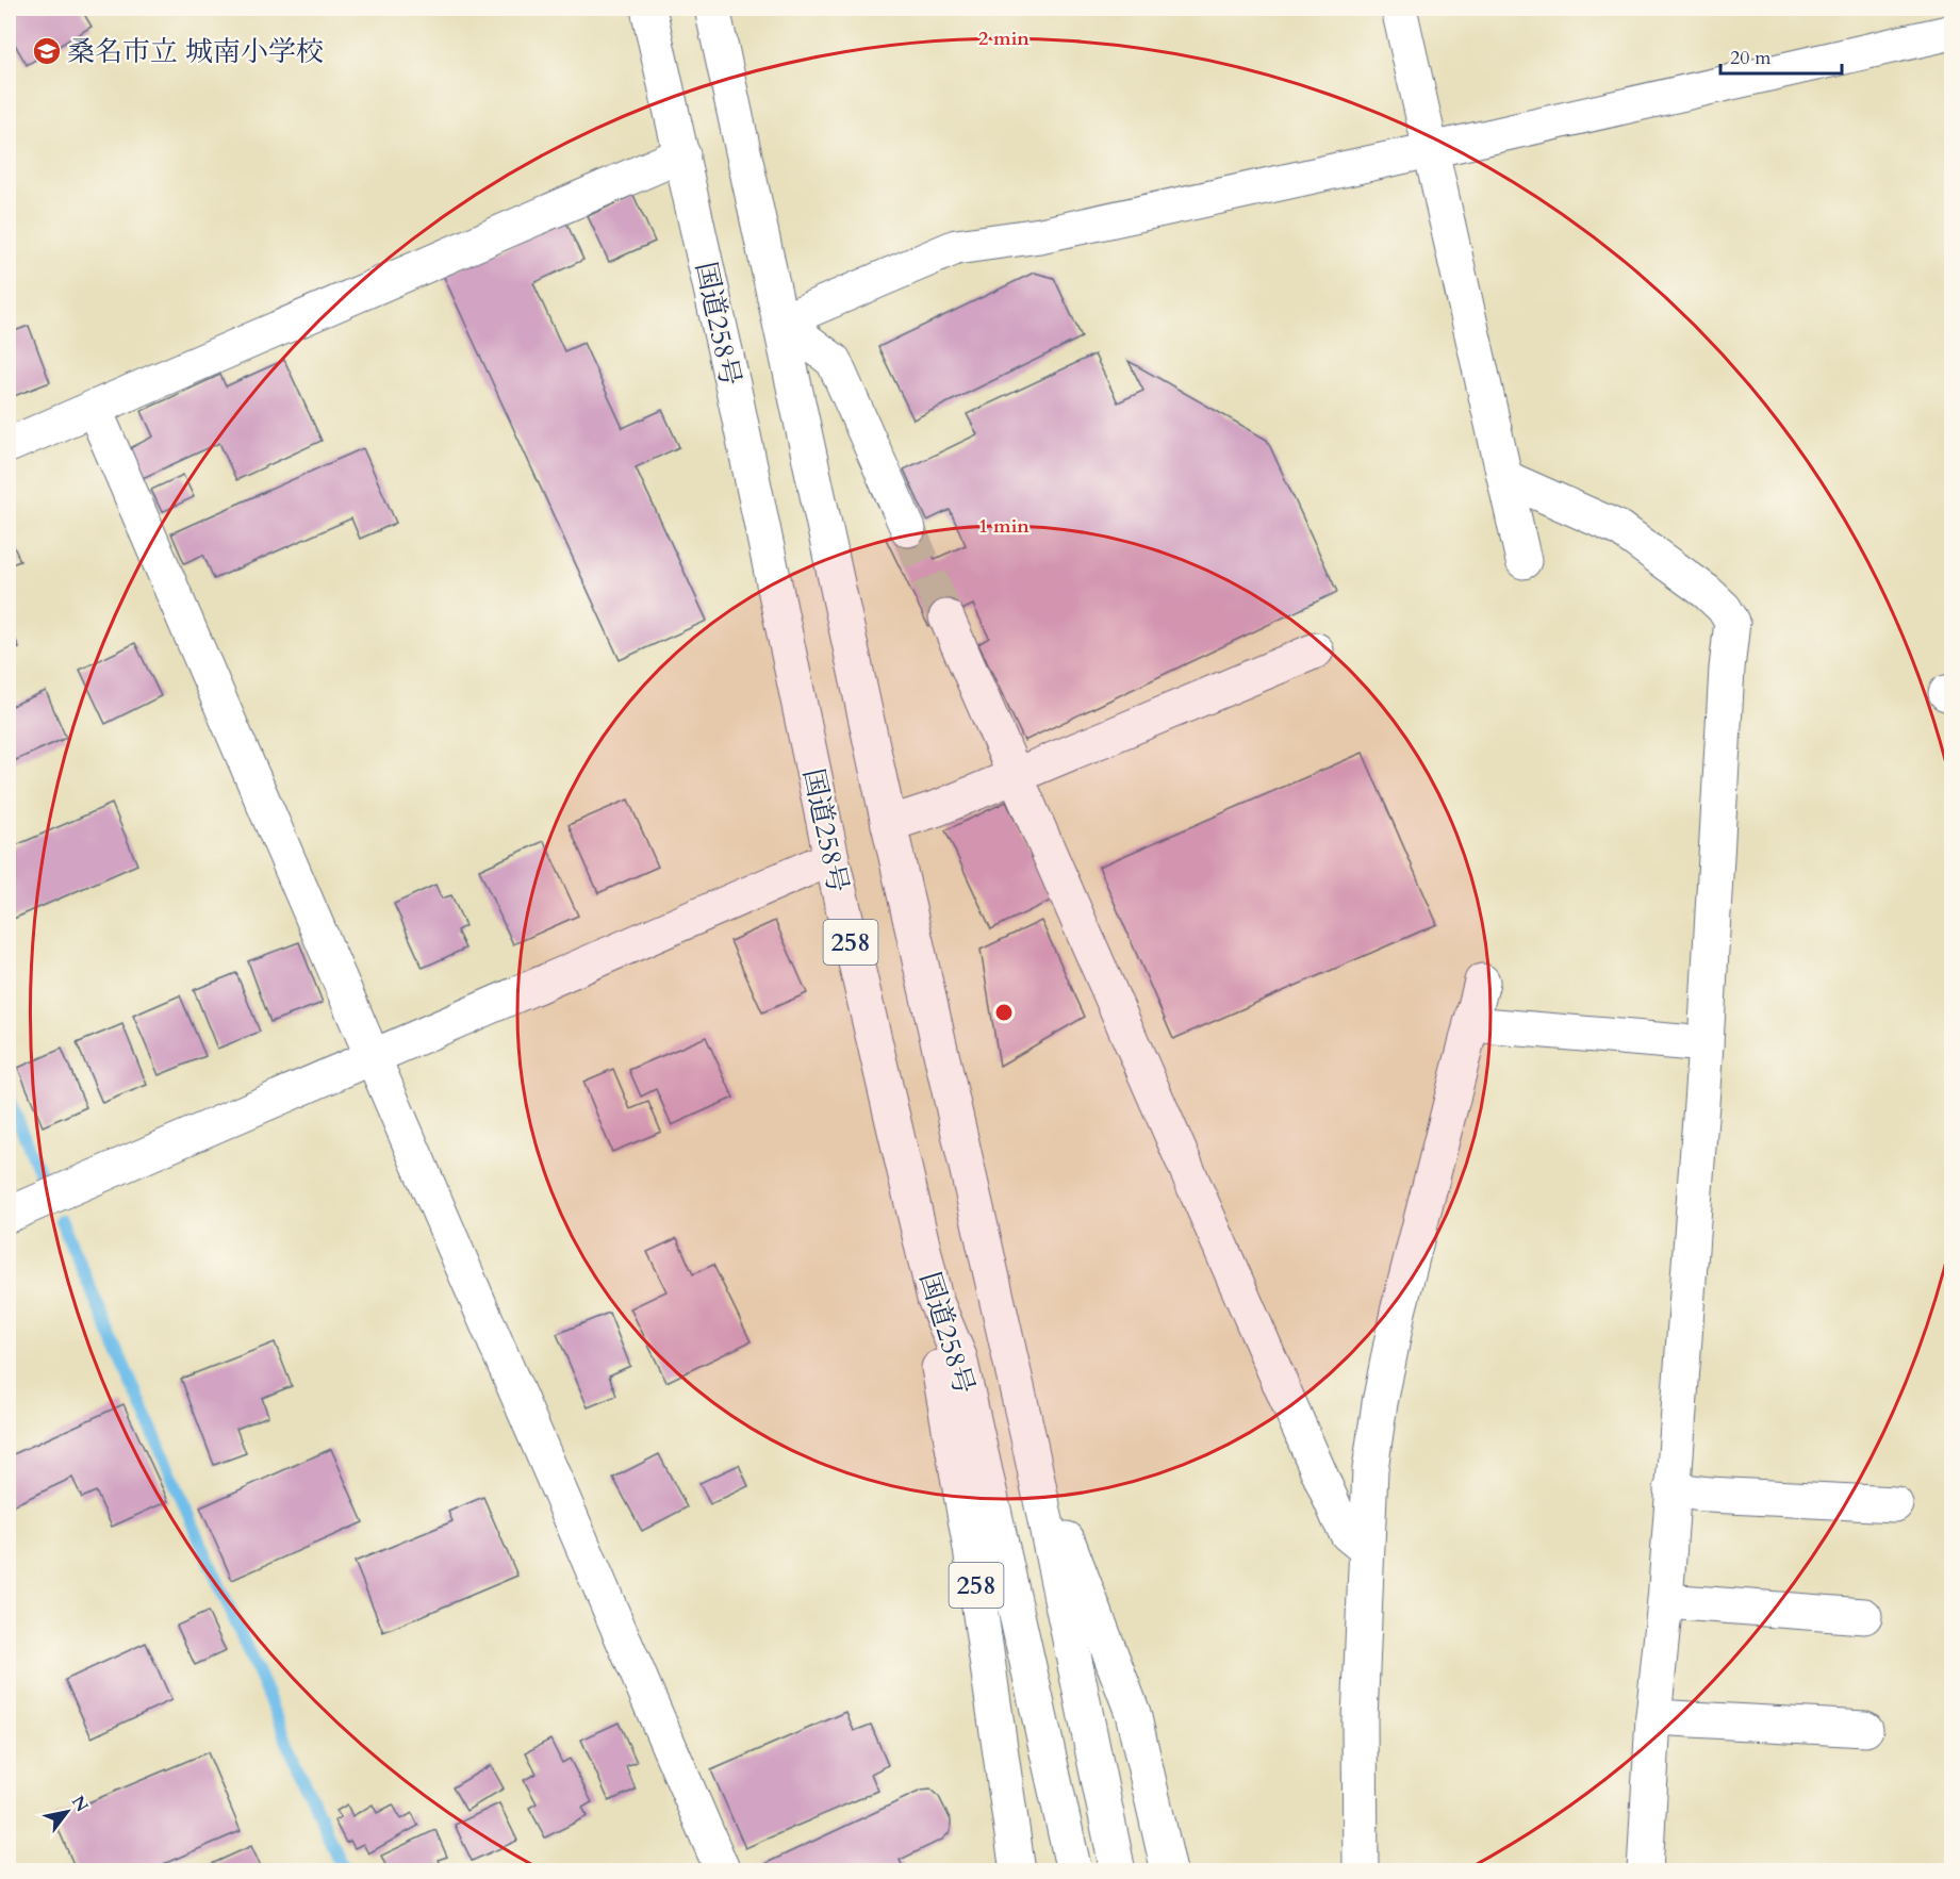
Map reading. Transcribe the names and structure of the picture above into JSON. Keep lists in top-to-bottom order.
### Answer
{
  "streets": {
    "main road": ["国道258号", "258"]
  },
  "crossings": [
    ["国道258号", "258"]
  ],
  "places": {
    "school or university": ["桑名市立 城南小学校"]
  },
  "scale_bar": "20 m",
  "north": "top right",
  "rings": ["2 min", "1 min"]
}
